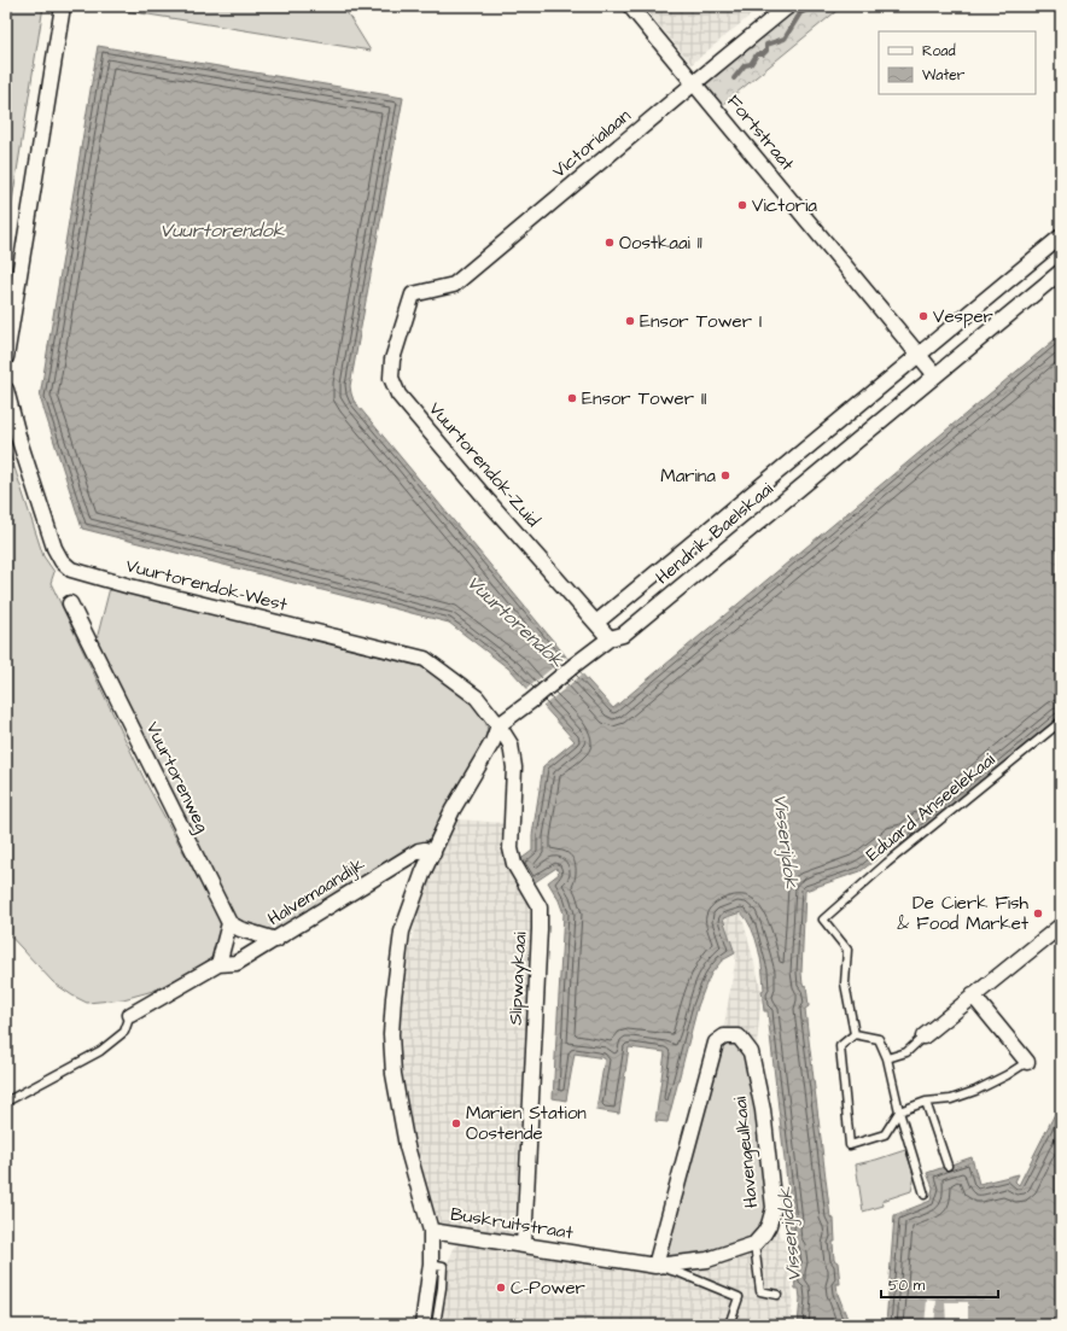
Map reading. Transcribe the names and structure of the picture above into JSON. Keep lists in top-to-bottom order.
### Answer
{
  "streets": {
    "street": [
      "Fortstraat",
      "Victorialaan",
      "Vuurtorendok-Zuid",
      "Hendrik Baelskaai",
      "Vuurtorendok-West",
      "Vuurtorenweg",
      "Halvemaandijk",
      "Slipwaykaai",
      "Havengeulkaai",
      "Buskruitstraat"
    ],
    "lane": ["Eduard Anseelekaai"]
  },
  "crossings": [
    ["Fortstraat", "Victorialaan"],
    ["Fortstraat", "Hendrik Baelskaai"],
    ["Victorialaan", "Vuurtorendok-Zuid"],
    ["Vuurtorendok-Zuid", "Hendrik Baelskaai"],
    ["Hendrik Baelskaai", "Vuurtorendok-West"],
    ["Hendrik Baelskaai", "Slipwaykaai"],
    ["Vuurtorendok-West", "Slipwaykaai"],
    ["Halvemaandijk", "Buskruitstraat"],
    ["Slipwaykaai", "Buskruitstraat"],
    ["Havengeulkaai", "Buskruitstraat"]
  ],
  "water": ["Vuurtorendok", "Visserijdok"],
  "places": [
    "Victoria",
    "Oostkaai 11",
    "Vesper",
    "Ensor Tower I",
    "Ensor Tower II",
    "Marina",
    "De Cierk Fish & Food Market",
    "Marien Station Oostende",
    "C-Power"
  ],
  "legend": ["Road", "Water"],
  "scale_bar": "50 m"
}
